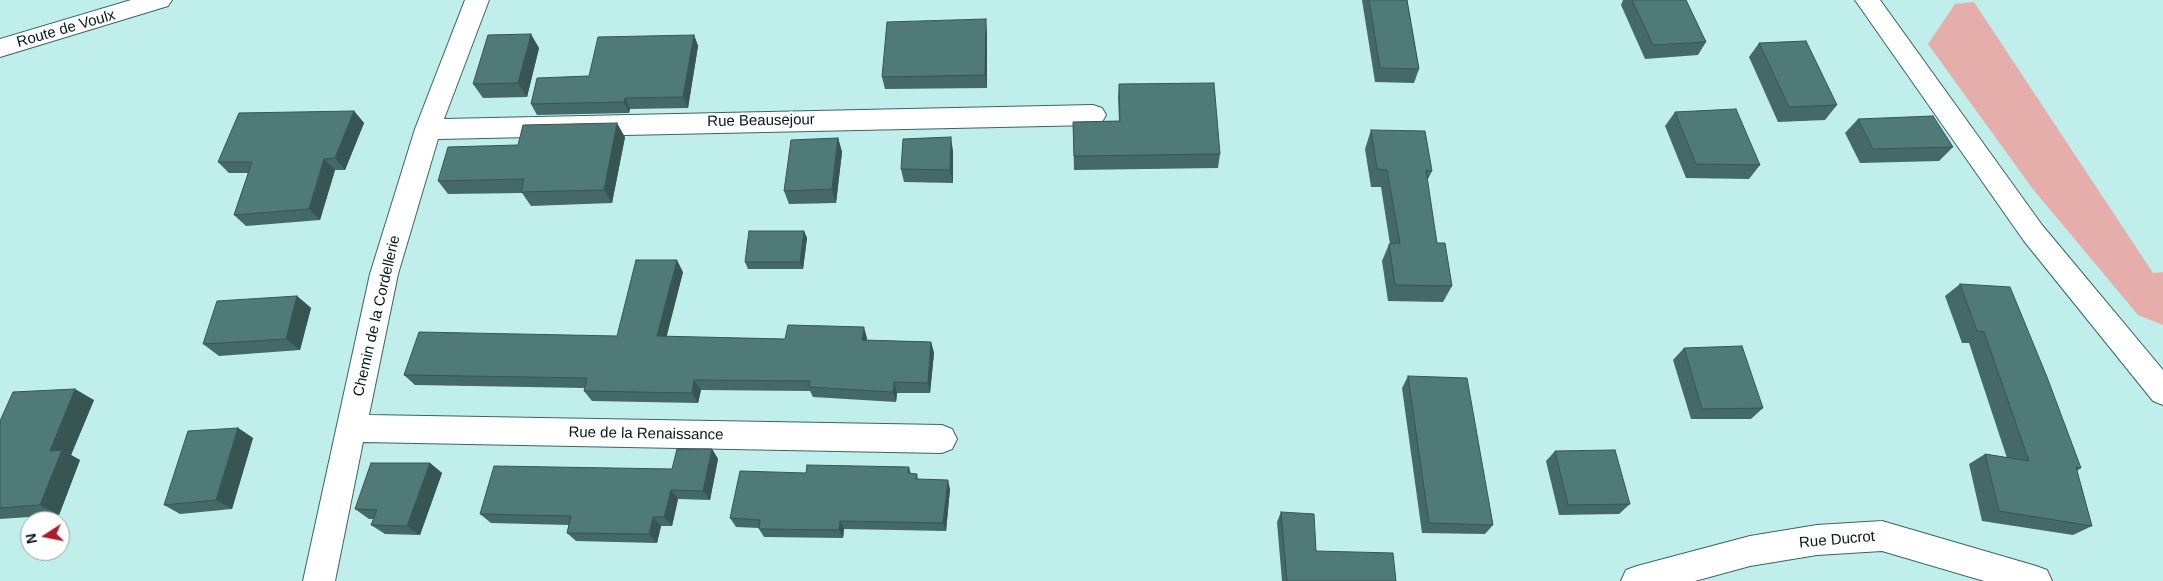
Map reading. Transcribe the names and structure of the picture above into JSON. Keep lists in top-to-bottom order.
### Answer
{
  "streets": {
    "street": [
      "Route de Voulx",
      "Rue Beausejour",
      "Chemin de la Cordellerie",
      "Rue de la Renaissance",
      "Rue Ducrot"
    ]
  },
  "crossings": [
    ["Rue Beausejour", "Chemin de la Cordellerie"],
    ["Chemin de la Cordellerie", "Rue de la Renaissance"]
  ],
  "north": "left"
}
